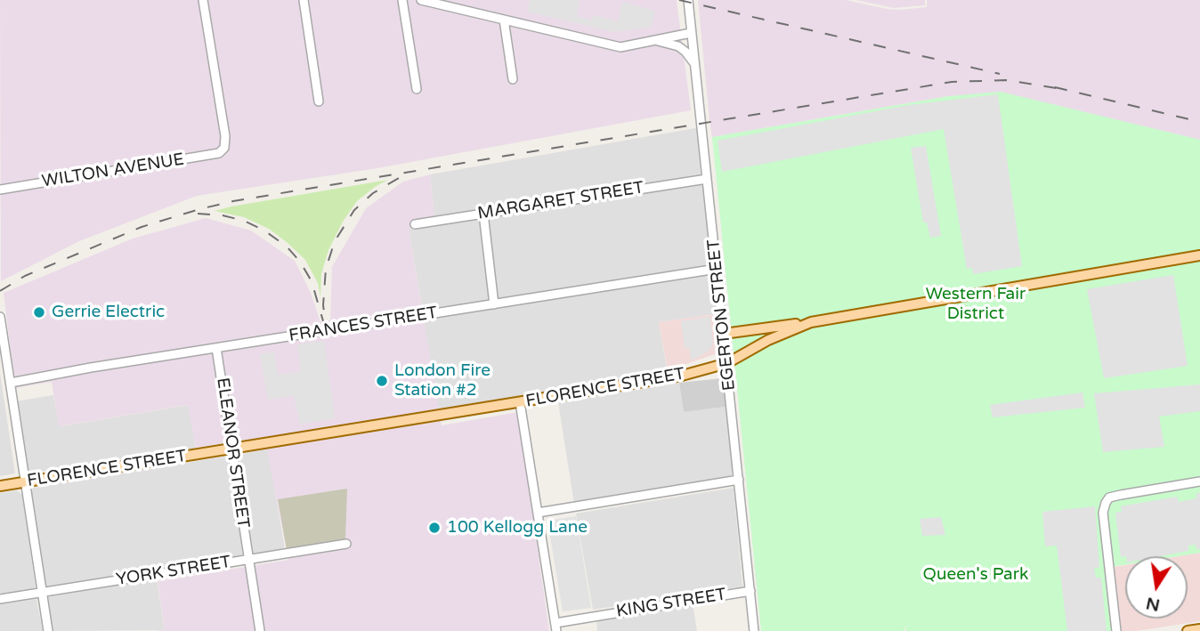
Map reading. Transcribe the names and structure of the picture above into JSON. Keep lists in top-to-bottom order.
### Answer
{
  "streets": {
    "main road": ["FLORENCE STREET"],
    "street": [
      "WILTON AVENUE",
      "MARGARET STREET",
      "EGERTON STREET",
      "FRANCES STREET",
      "ELEANOR STREET",
      "YORK STREET",
      "KING STREET"
    ]
  },
  "crossings": [
    ["MARGARET STREET", "EGERTON STREET"],
    ["EGERTON STREET", "FRANCES STREET"],
    ["EGERTON STREET", "FLORENCE STREET"],
    ["EGERTON STREET", "KING STREET"],
    ["FRANCES STREET", "ELEANOR STREET"],
    ["FLORENCE STREET", "ELEANOR STREET"],
    ["ELEANOR STREET", "YORK STREET"]
  ],
  "parks": ["Western Fair District", "Queen's Park"],
  "places": ["Gerrie Electric", "London Fire Station #2", "100 Kellogg Lane"],
  "north": "bottom"
}
